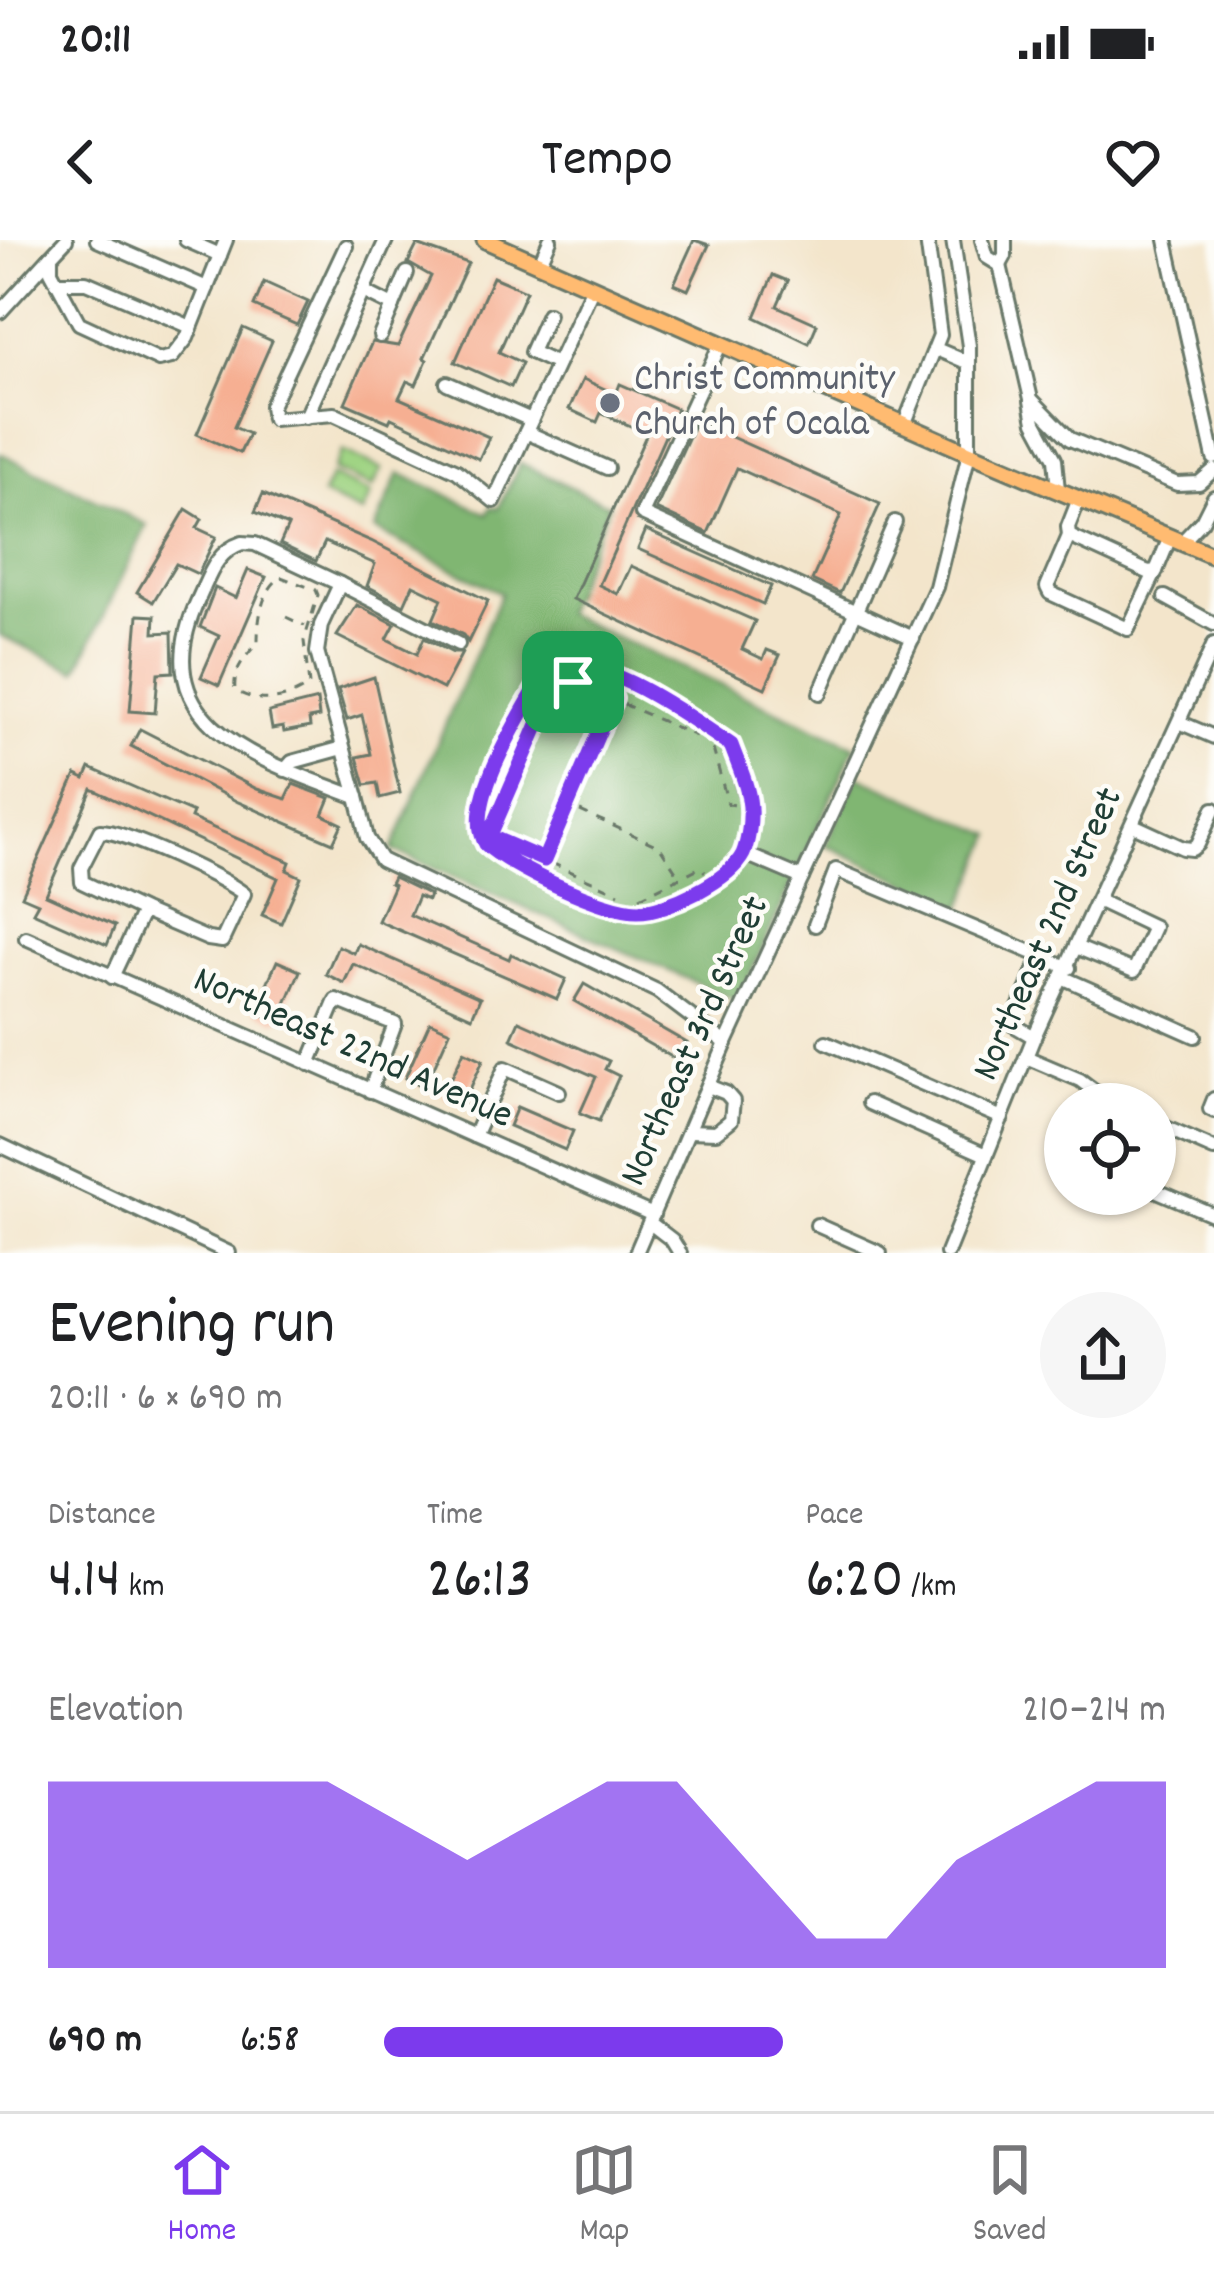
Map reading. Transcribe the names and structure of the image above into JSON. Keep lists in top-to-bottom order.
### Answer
{
  "streets": {
    "street": ["Northeast 2nd Street", "Northeast 3rd Street", "Northeast 22nd Avenue"]
  },
  "crossings": [
    ["Northeast 3rd Street", "Northeast 22nd Avenue"]
  ],
  "places": ["Christ Community Church of Ocala"],
  "page": {
    "status": "20:11",
    "header": "Tempo",
    "heading": ["Evening run", "20:11 · 6 × 690 m"],
    "stats": [
      ["Distance", "4.14 km"],
      ["Time", "26:13"],
      ["Pace", "6:20 /km"]
    ],
    "chart": ["Elevation", "210–214 m"],
    "list": [
      {
        "name": "690 m",
        "note": "6:58"
      }
    ],
    "tabs": ["Home", "Map", "Saved"]
  }
}
